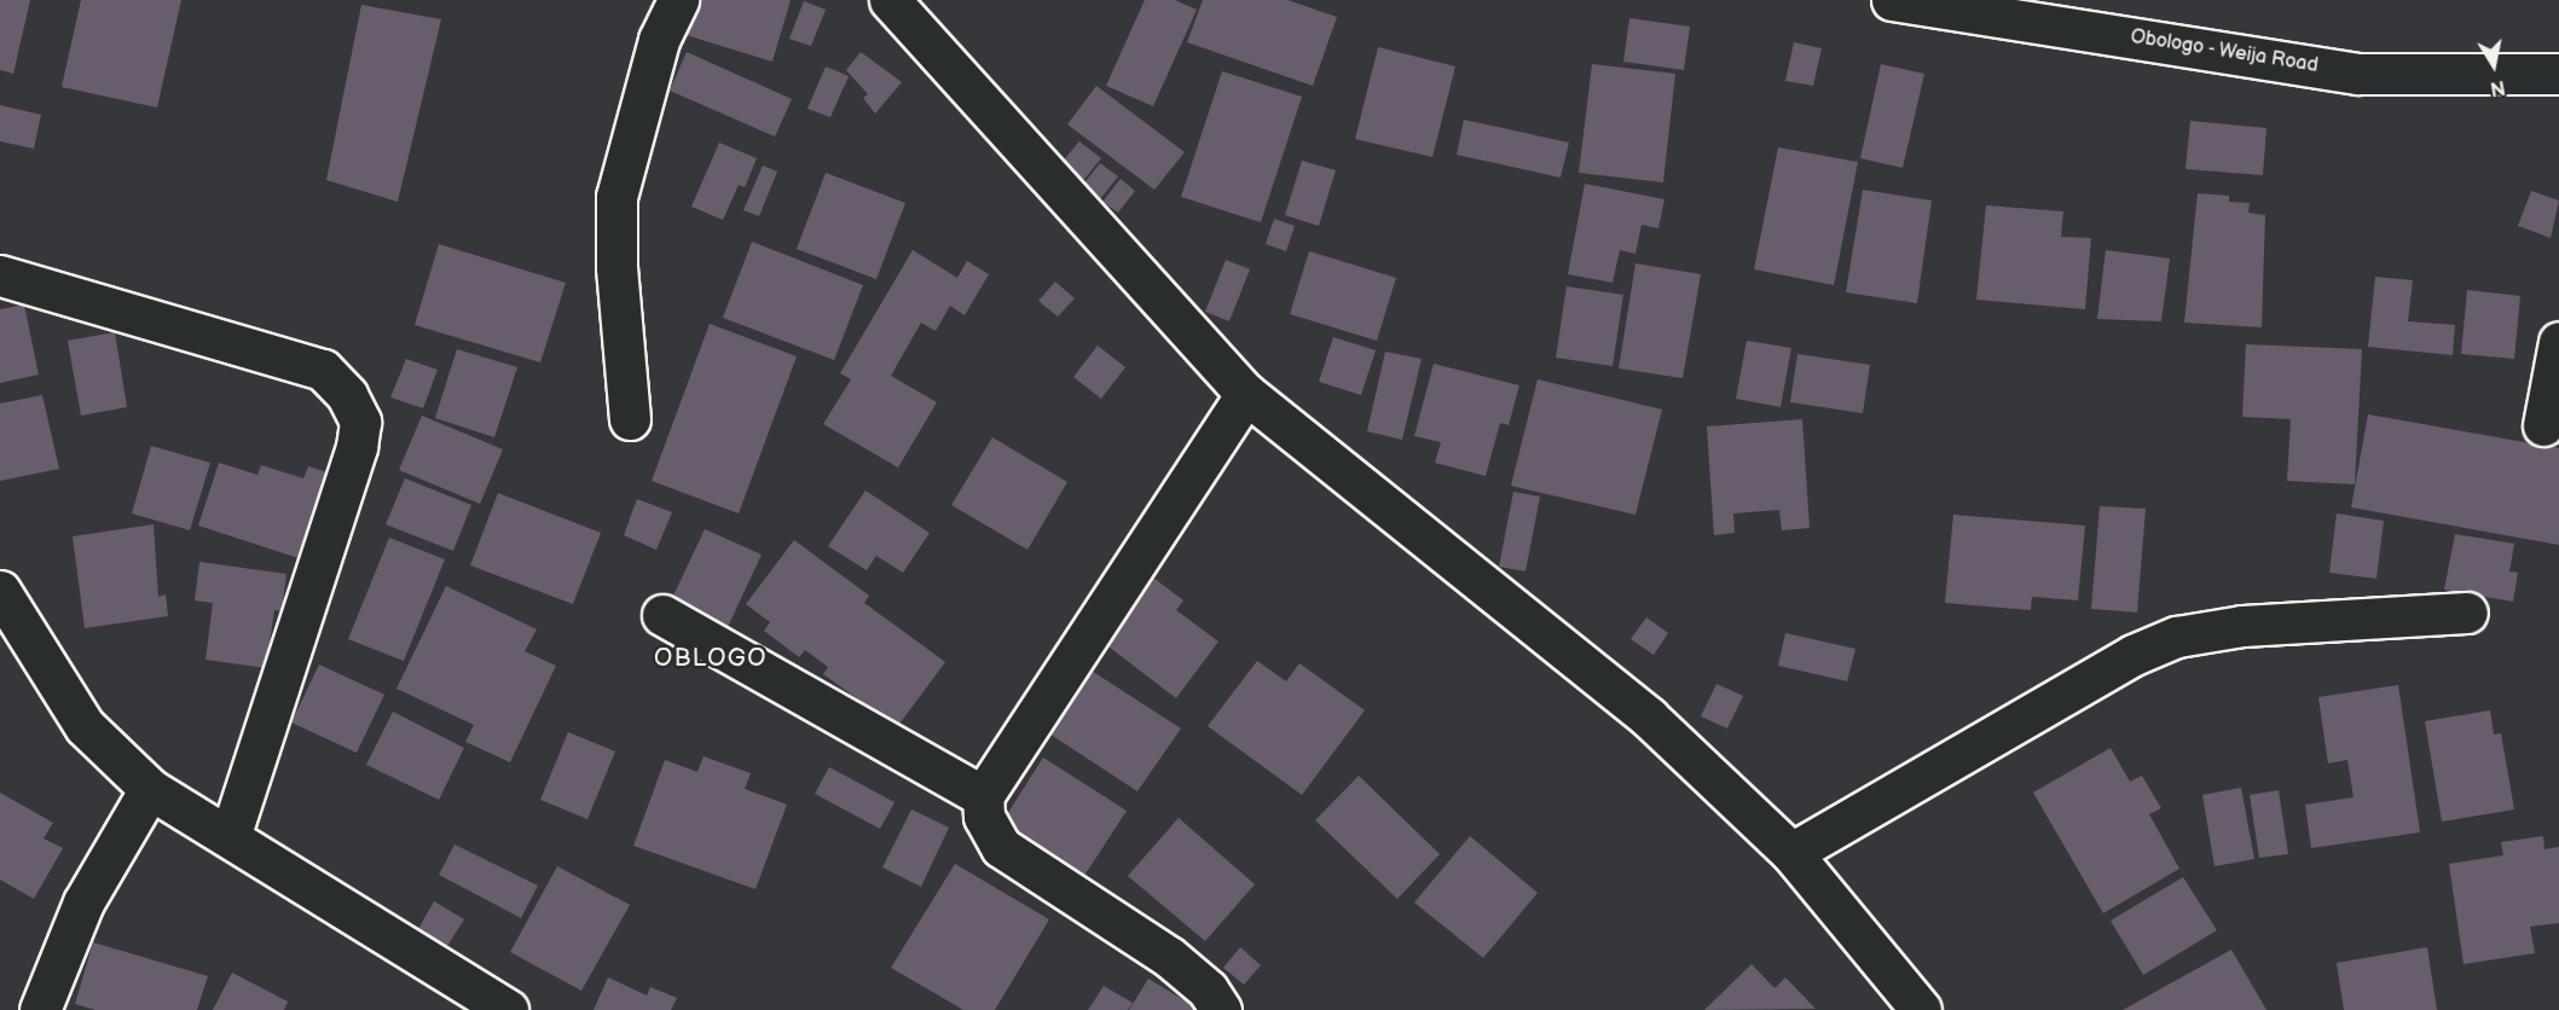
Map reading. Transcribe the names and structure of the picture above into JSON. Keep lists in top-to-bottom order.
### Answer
{
  "streets": {
    "street": ["Obologo - Weija Road"]
  },
  "districts": ["OBLOGO"],
  "north": "bottom"
}
